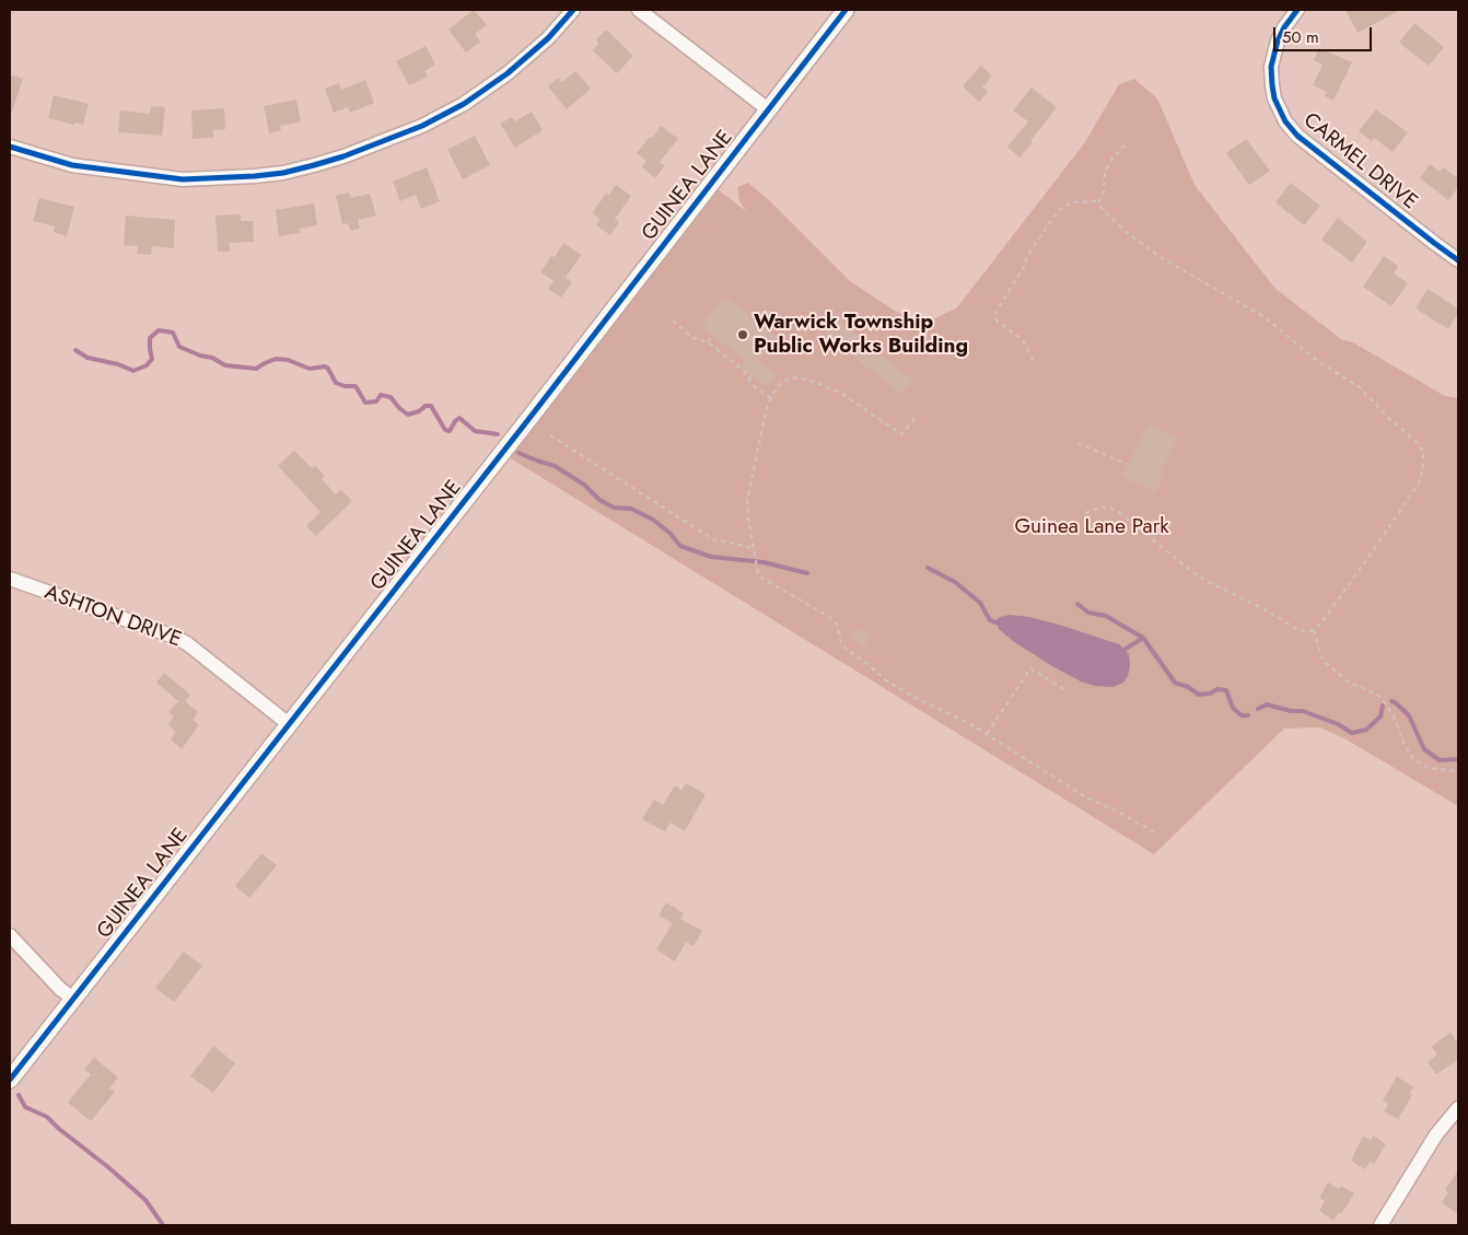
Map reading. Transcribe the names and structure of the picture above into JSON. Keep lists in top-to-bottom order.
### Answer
{
  "streets": {
    "street": ["CARMEL DRIVE", "GUINEA LANE", "ASHTON DRIVE"]
  },
  "crossings": [
    ["GUINEA LANE", "ASHTON DRIVE"]
  ],
  "parks": ["Guinea Lane Park"],
  "places": ["Warwick Township Public Works Building"],
  "scale_bar": "50 m"
}
